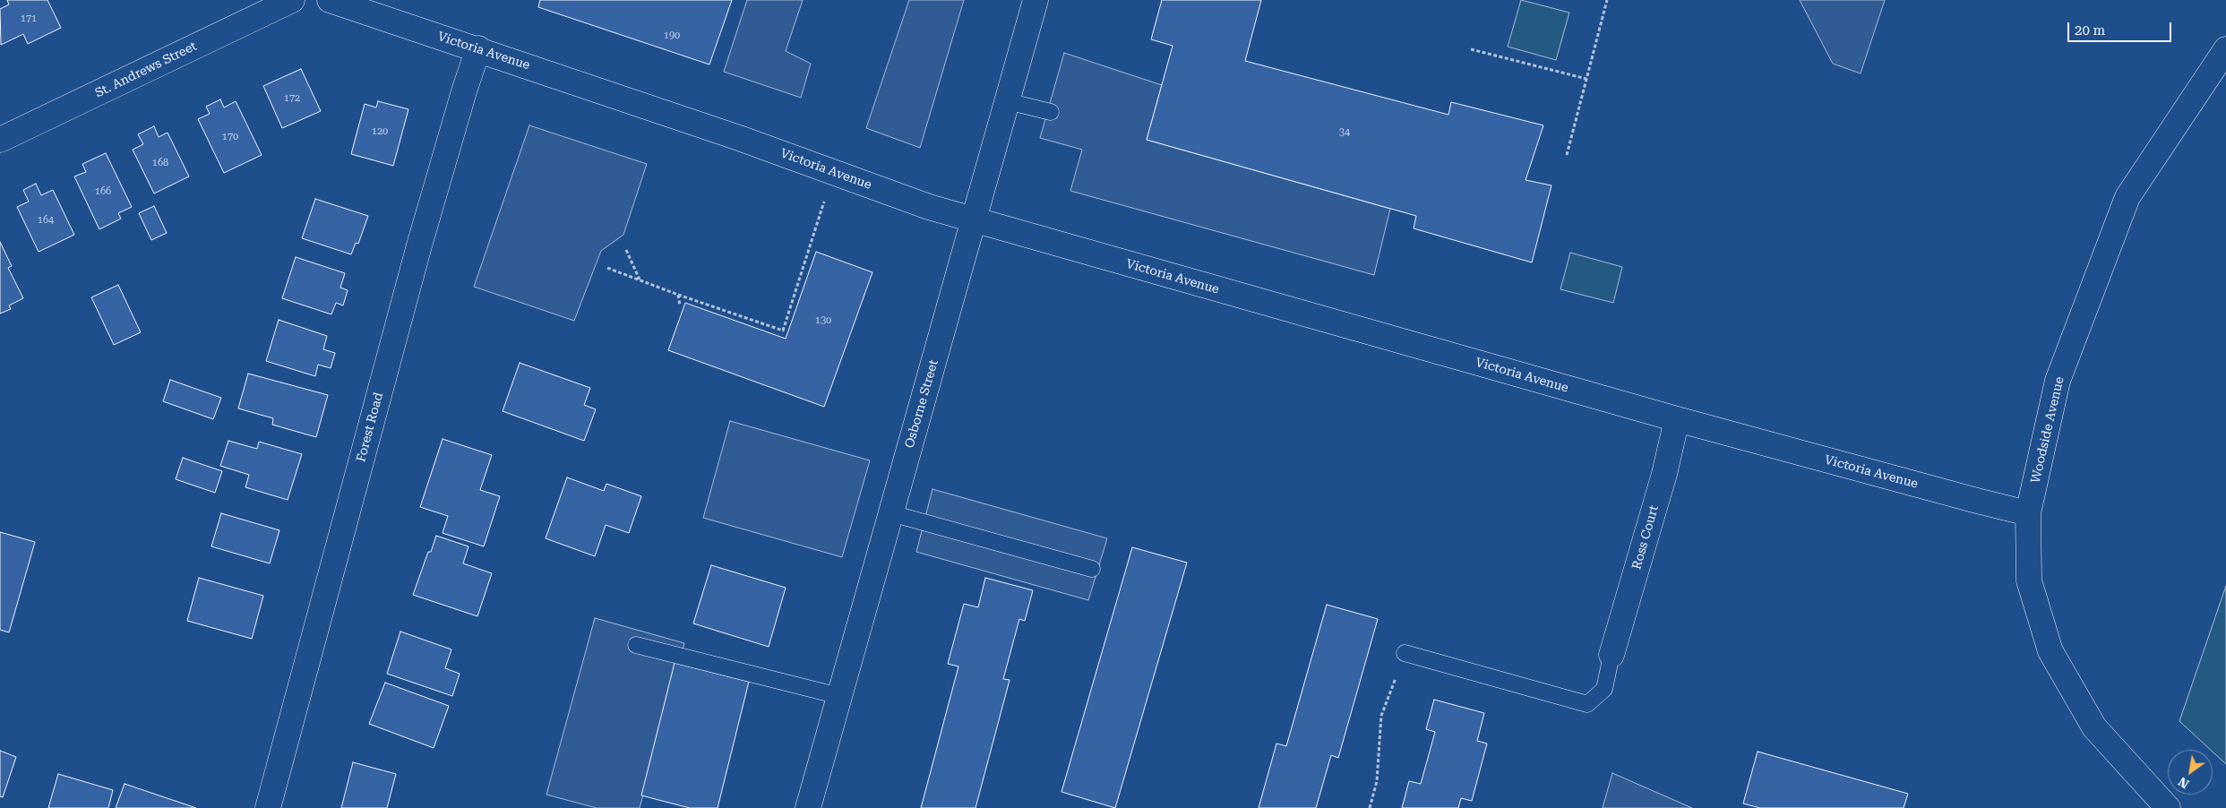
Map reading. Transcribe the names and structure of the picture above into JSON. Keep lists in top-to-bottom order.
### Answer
{
  "streets": {
    "street": [
      "Victoria Avenue",
      "St. Andrews Street",
      "Osborne Street",
      "Forest Road",
      "Woodside Avenue",
      "Ross Court"
    ]
  },
  "crossings": [
    ["Victoria Avenue", "Osborne Street"],
    ["Victoria Avenue", "Forest Road"],
    ["Victoria Avenue", "Woodside Avenue"],
    ["Victoria Avenue", "Ross Court"]
  ],
  "house_numbers": [
    "171",
    "190",
    "172",
    "120",
    "34",
    "170",
    "168",
    "166",
    "164",
    "130"
  ],
  "scale_bar": "20 m",
  "north": "bottom left"
}
